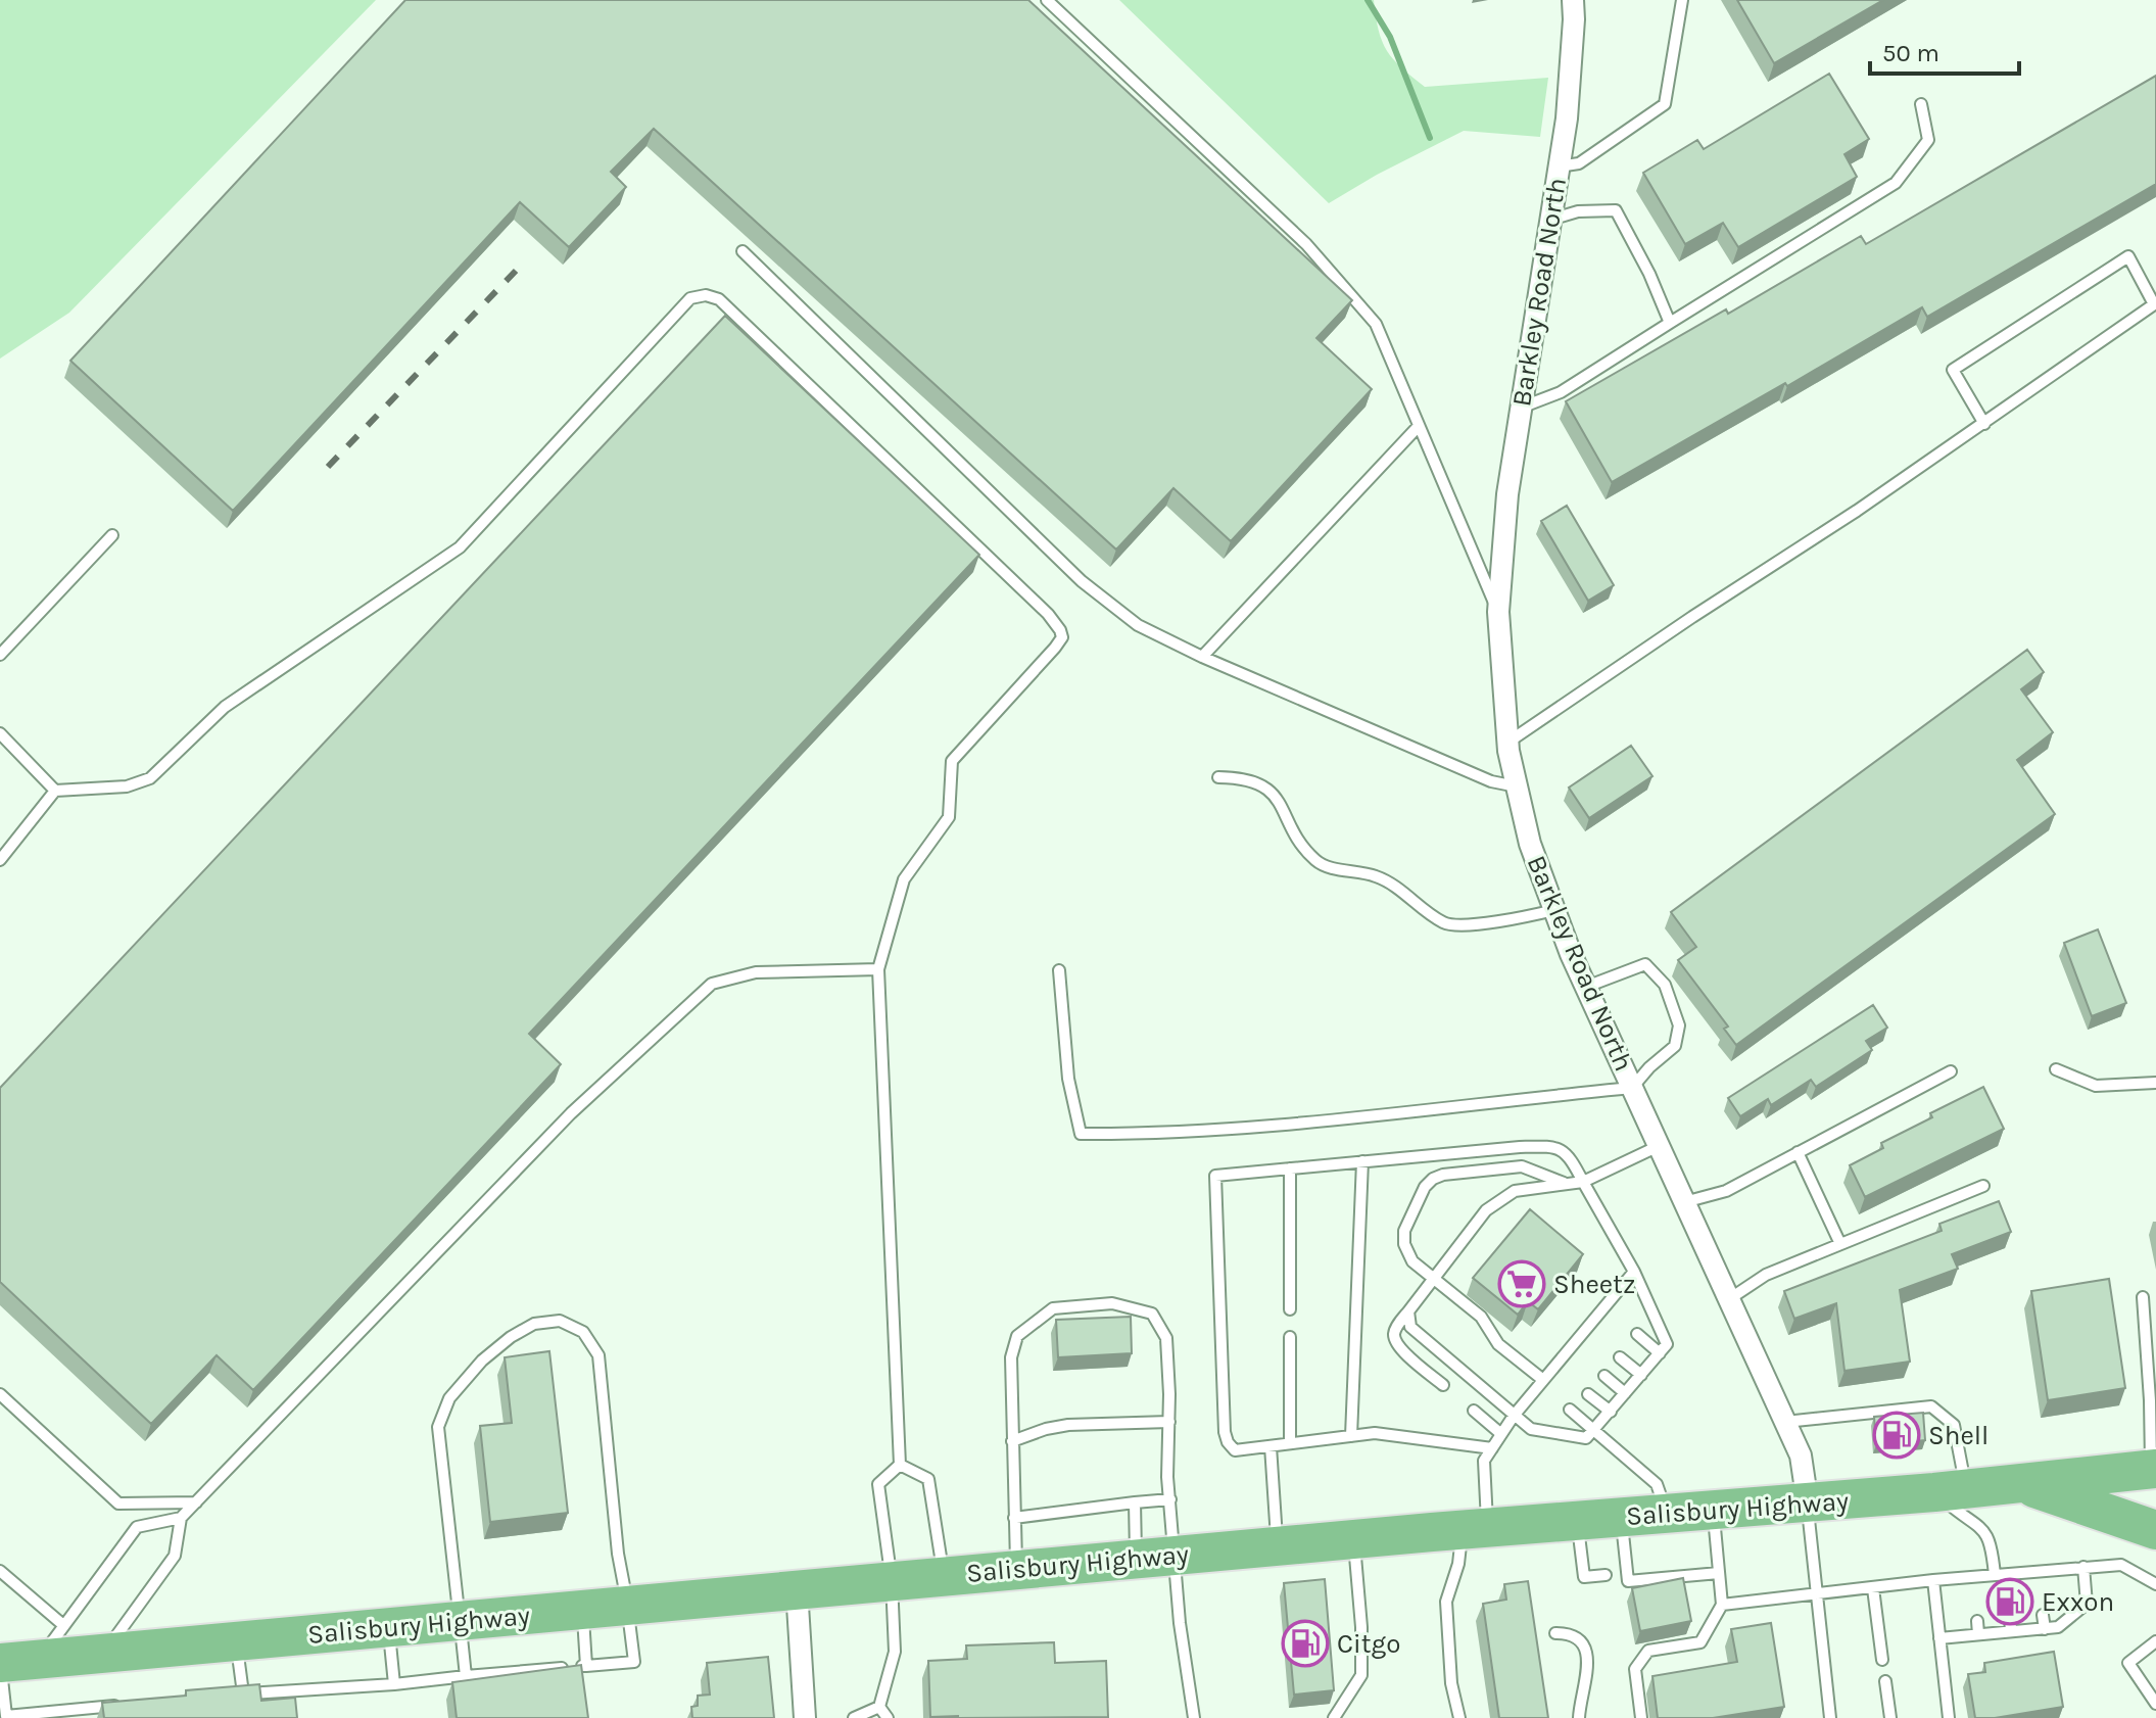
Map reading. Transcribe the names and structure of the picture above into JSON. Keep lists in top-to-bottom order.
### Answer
{
  "streets": {
    "highway": ["Salisbury Highway"],
    "street": ["Barkley Road North"]
  },
  "crossings": [
    ["Barkley Road North", "Salisbury Highway"]
  ],
  "places": {
    "supermarket": ["Sheetz"],
    "fuel station": ["Shell", "Exxon", "Citgo"]
  },
  "scale_bar": "50 m"
}
